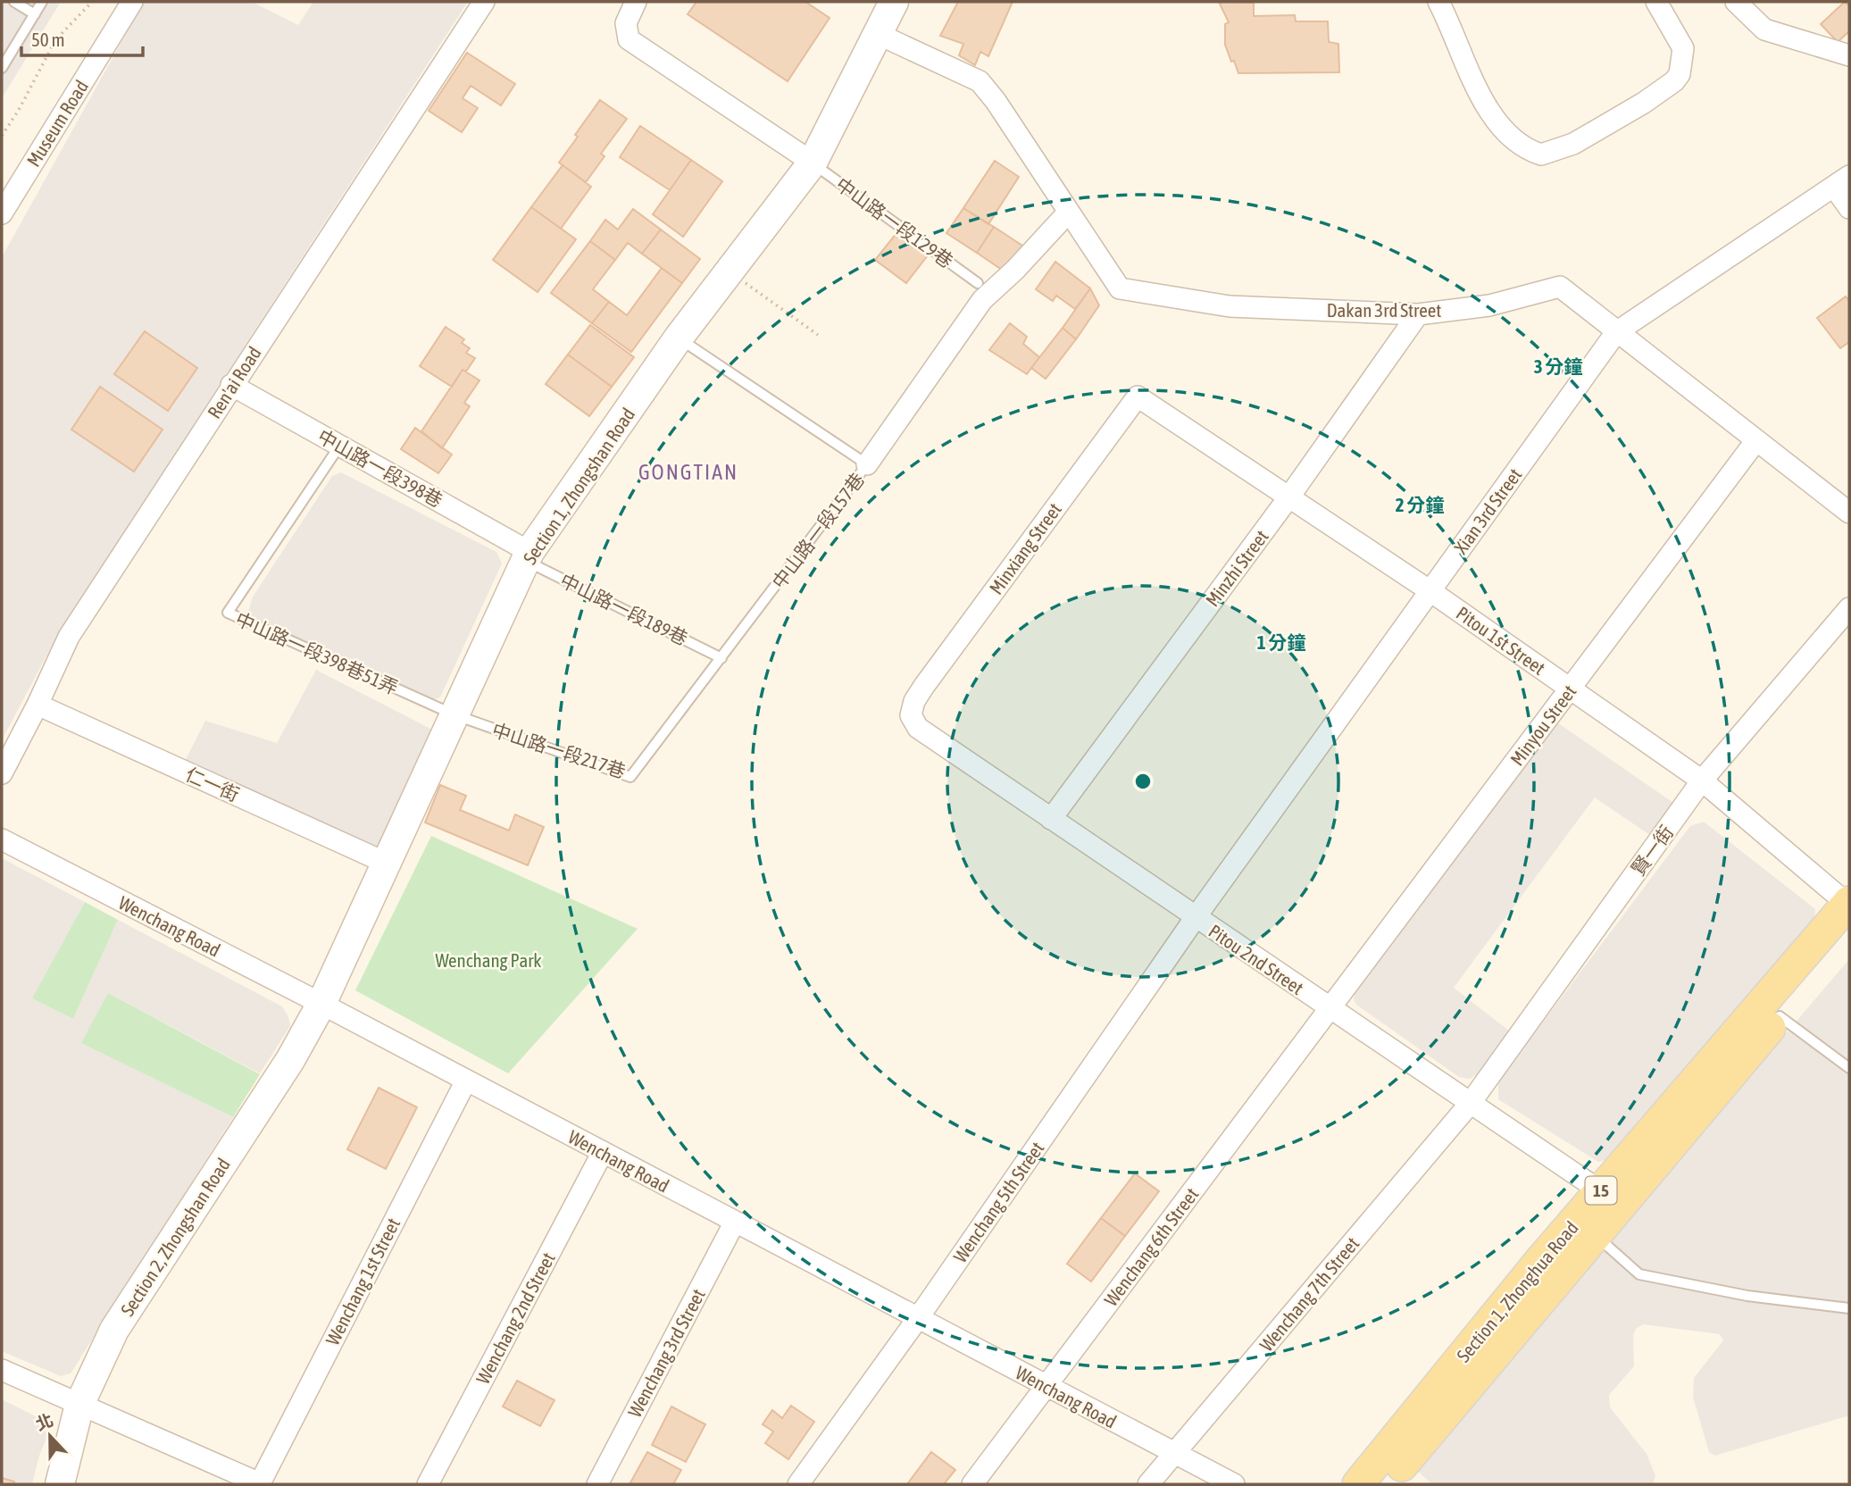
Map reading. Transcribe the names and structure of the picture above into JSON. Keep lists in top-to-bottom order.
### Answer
{
  "streets": {
    "main road": [
      "Section 1, Zhongshan Road",
      "15",
      "Section 2, Zhongshan Road",
      "Section 1, Zhonghua Road"
    ],
    "street": [
      "Museum Road",
      "Dakan 3rd Street",
      "Ren'ai Road",
      "中山路一段398巷",
      "Xian 3rd Street",
      "Minxiang Street",
      "Minzhi Street",
      "Pitou 1st Street",
      "Minyou Street",
      "仁一街",
      "賢一街",
      "Wenchang Road",
      "Pitou 2nd Street",
      "Wenchang 5th Street",
      "Wenchang 6th Street",
      "Wenchang 1st Street",
      "Wenchang 7th Street",
      "Wenchang 2nd Street",
      "Wenchang 3rd Street"
    ],
    "lane": [
      "中山路一段129巷",
      "中山路一段157巷",
      "中山路一段189巷",
      "中山路一段398巷51弄",
      "中山路一段217巷"
    ]
  },
  "crossings": [
    ["中山路一段129巷", "Section 1, Zhongshan Road"],
    ["Dakan 3rd Street", "Section 1, Zhongshan Road"],
    ["Dakan 3rd Street", "Xian 3rd Street"],
    ["Dakan 3rd Street", "Minzhi Street"],
    ["Dakan 3rd Street", "Minyou Street"],
    ["Ren'ai Road", "中山路一段398巷"],
    ["Ren'ai Road", "仁一街"],
    ["中山路一段398巷", "Section 1, Zhongshan Road"],
    ["中山路一段398巷", "中山路一段189巷"],
    ["中山路一段398巷", "中山路一段398巷51弄"],
    ["Section 1, Zhongshan Road", "中山路一段157巷"],
    ["Section 1, Zhongshan Road", "中山路一段189巷"],
    ["Section 1, Zhongshan Road", "中山路一段398巷51弄"],
    ["Section 1, Zhongshan Road", "中山路一段217巷"],
    ["Section 1, Zhongshan Road", "仁一街"],
    ["Section 1, Zhongshan Road", "Wenchang Road"],
    ["Section 1, Zhongshan Road", "Section 2, Zhongshan Road"],
    ["Xian 3rd Street", "Pitou 1st Street"],
    ["Xian 3rd Street", "Pitou 2nd Street"],
    ["Xian 3rd Street", "Wenchang 5th Street"],
    ["中山路一段157巷", "中山路一段189巷"],
    ["中山路一段157巷", "中山路一段217巷"],
    ["Minxiang Street", "Pitou 1st Street"],
    ["Minxiang Street", "Pitou 2nd Street"],
    ["Minzhi Street", "Pitou 1st Street"],
    ["Minzhi Street", "Pitou 2nd Street"],
    ["中山路一段189巷", "中山路一段217巷"],
    ["Pitou 1st Street", "Minyou Street"],
    ["Pitou 1st Street", "賢一街"],
    ["Pitou 1st Street", "Section 1, Zhonghua Road"],
    ["中山路一段398巷51弄", "中山路一段217巷"],
    ["Minyou Street", "Pitou 2nd Street"],
    ["Minyou Street", "Wenchang 6th Street"],
    ["賢一街", "Pitou 2nd Street"],
    ["賢一街", "Wenchang 7th Street"],
    ["Wenchang Road", "Wenchang 5th Street"],
    ["Wenchang Road", "Section 2, Zhongshan Road"],
    ["Wenchang Road", "Wenchang 6th Street"],
    ["Wenchang Road", "Wenchang 1st Street"],
    ["Wenchang Road", "Wenchang 7th Street"],
    ["Wenchang Road", "Wenchang 2nd Street"],
    ["Wenchang Road", "Wenchang 3rd Street"],
    ["Pitou 2nd Street", "Wenchang 5th Street"],
    ["Pitou 2nd Street", "Wenchang 6th Street"],
    ["Pitou 2nd Street", "Section 1, Zhonghua Road"],
    ["Pitou 2nd Street", "Wenchang 7th Street"]
  ],
  "districts": ["GONGTIAN"],
  "parks": ["Wenchang Park"],
  "scale_bar": "50 m",
  "north": "top",
  "rings": ["3 分鐘", "2 分鐘", "1 分鐘"]
}
